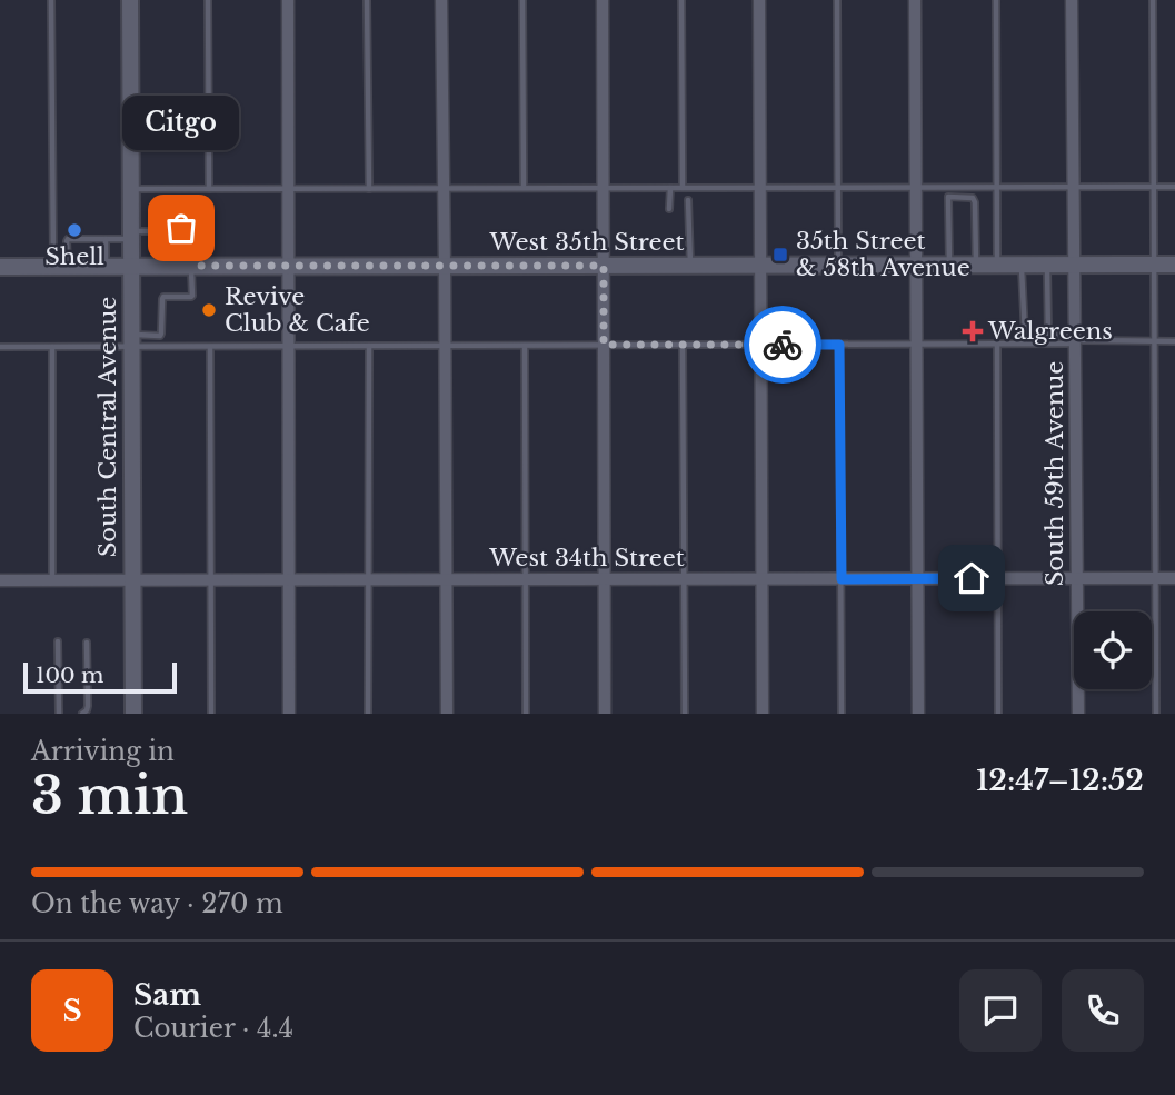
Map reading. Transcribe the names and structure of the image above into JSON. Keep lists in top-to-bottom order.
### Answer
{
  "streets": {
    "street": [
      "West 35th Street",
      "South Central Avenue",
      "South 59th Avenue",
      "West 34th Street"
    ]
  },
  "crossings": [
    ["West 35th Street", "South Central Avenue"],
    ["West 35th Street", "South 59th Avenue"],
    ["South Central Avenue", "West 34th Street"],
    ["South 59th Avenue", "West 34th Street"]
  ],
  "places": {
    "other": ["Citgo", "Shell", "Revive Club & Cafe"],
    "transit": ["35th Street & 58th Avenue"],
    "health": ["Walgreens"]
  },
  "scale_bar": "100 m",
  "page": {
    "bubble": "Citgo",
    "scale": "100 m",
    "heading": ["3 min", "Arriving in", "12:47–12:52"],
    "panel": ["Sam", "Courier · 4.4"],
    "bar": "On the way · 270 m",
    "round": "S"
  }
}
